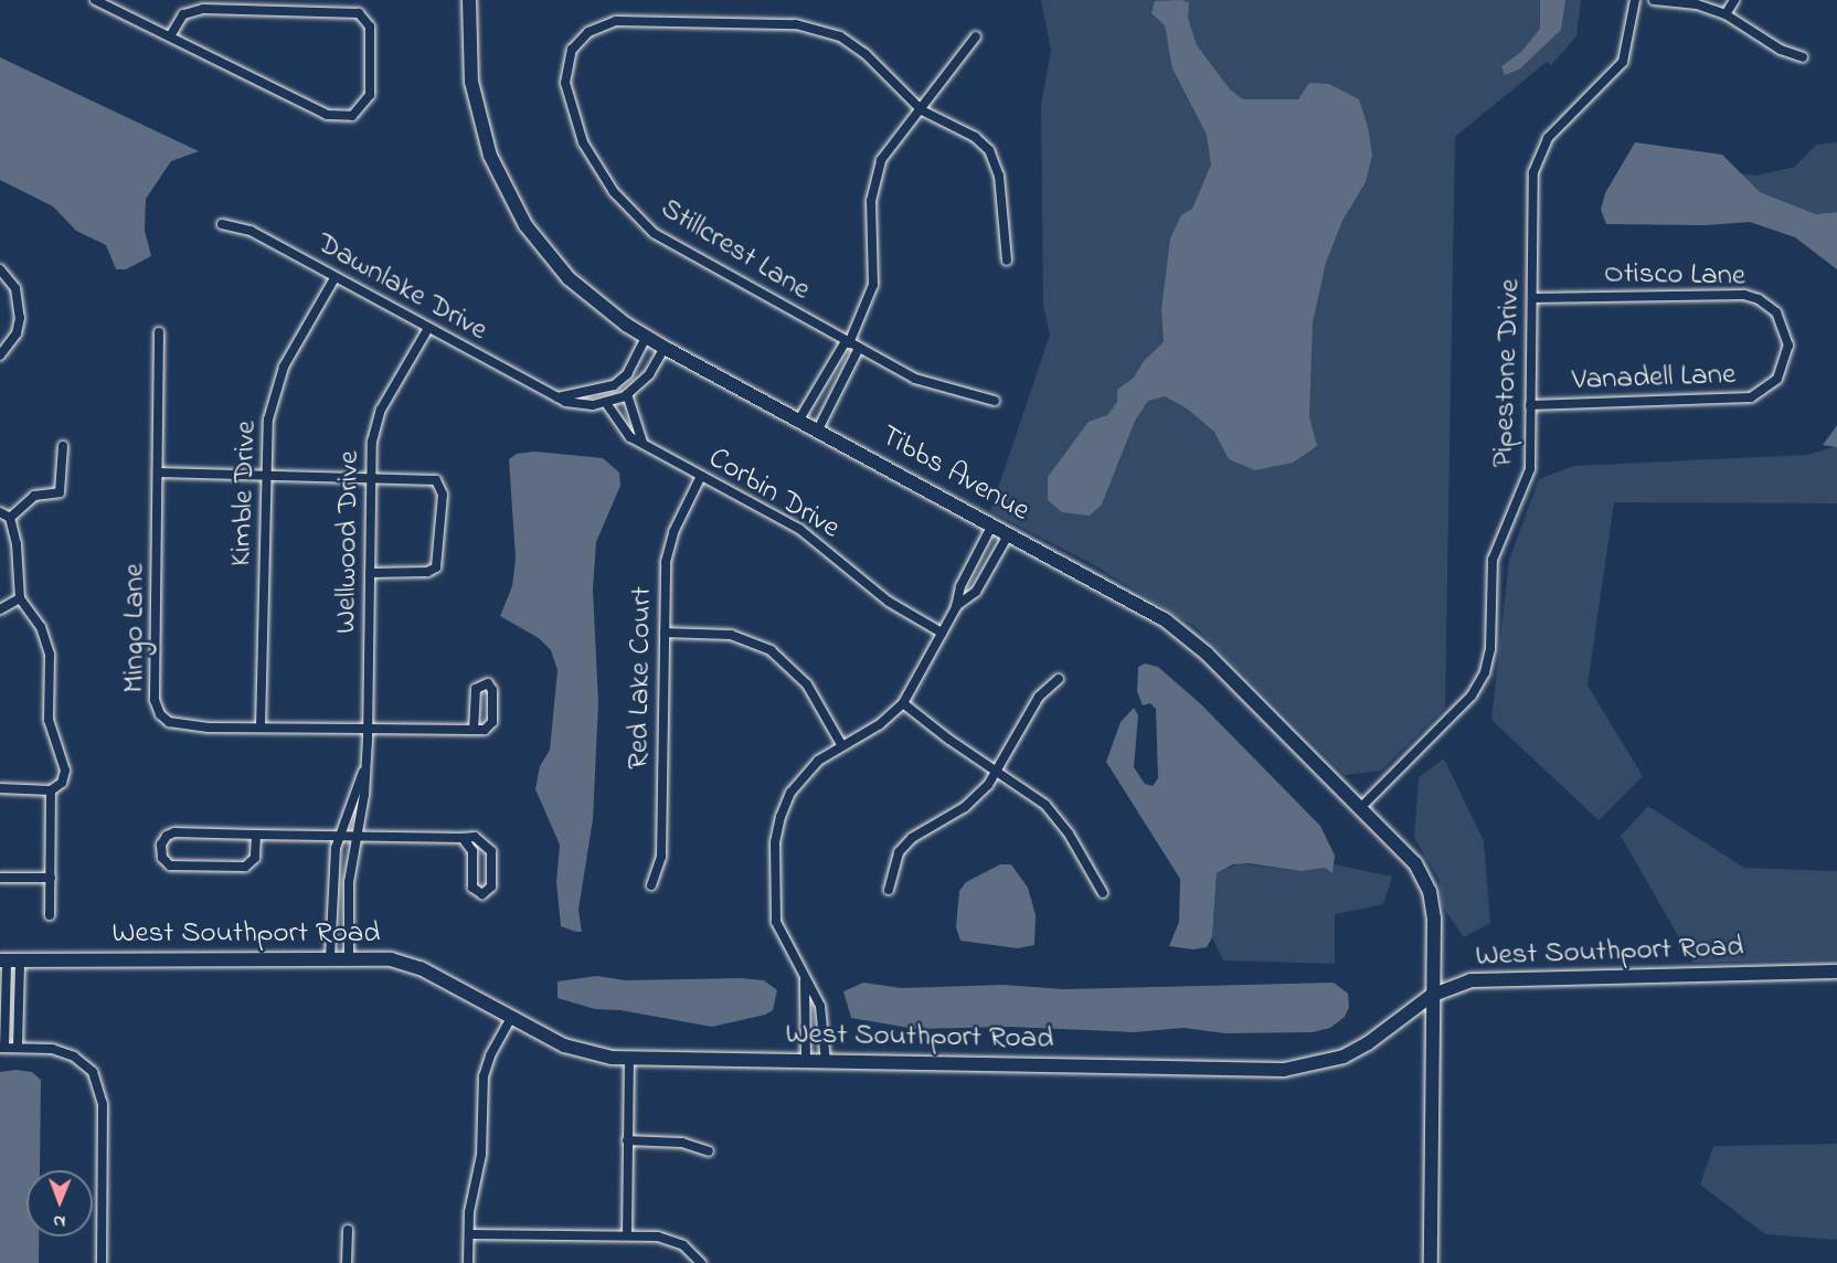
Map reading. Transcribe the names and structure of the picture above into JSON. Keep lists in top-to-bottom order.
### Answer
{
  "streets": {
    "main road": ["Tibbs Avenue", "West Southport Road"],
    "street": [
      "Stillcrest Lane",
      "Otisco Lane",
      "Dawnlake Drive",
      "Pipestone Drive",
      "Vanadell Lane",
      "Kimble Drive",
      "Corbin Drive",
      "Wellwood Drive",
      "Mingo Lane",
      "Red Lake Court"
    ]
  },
  "crossings": [
    ["Otisco Lane", "Pipestone Drive"],
    ["Otisco Lane", "Vanadell Lane"],
    ["Dawnlake Drive", "Tibbs Avenue"],
    ["Dawnlake Drive", "Kimble Drive"],
    ["Dawnlake Drive", "Corbin Drive"],
    ["Dawnlake Drive", "Wellwood Drive"],
    ["Pipestone Drive", "Vanadell Lane"],
    ["Pipestone Drive", "Tibbs Avenue"],
    ["Tibbs Avenue", "West Southport Road"],
    ["Kimble Drive", "Mingo Lane"],
    ["Corbin Drive", "Red Lake Court"],
    ["Wellwood Drive", "Mingo Lane"],
    ["Wellwood Drive", "West Southport Road"]
  ],
  "north": "bottom"
}
